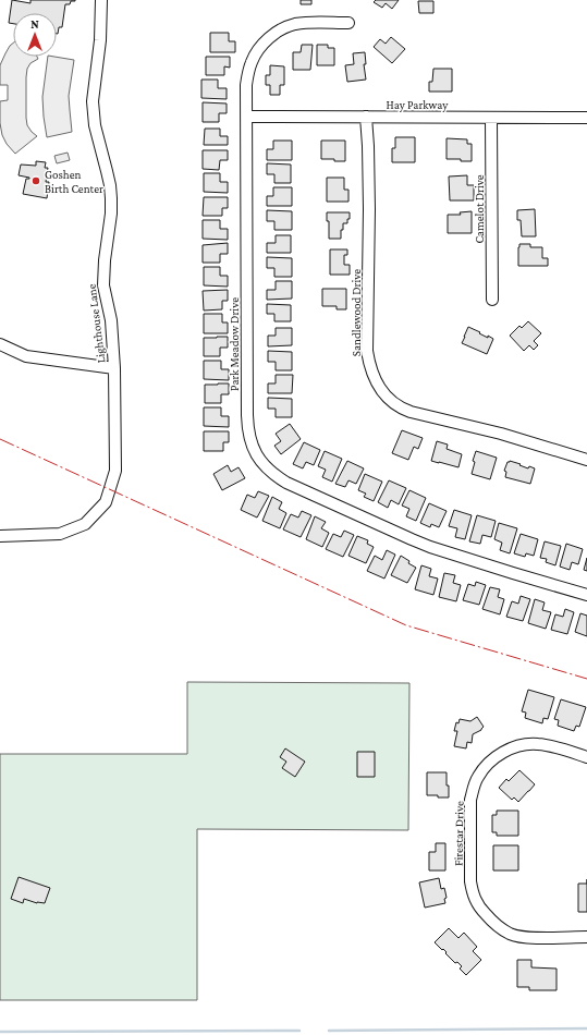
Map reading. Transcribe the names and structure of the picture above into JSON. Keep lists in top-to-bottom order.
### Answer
{
  "streets": {
    "street": [
      "Hay Parkway",
      "Camelot Drive",
      "Sandlewood Drive",
      "Lighthouse Lane",
      "Park Meadow Drive",
      "Firestar Drive"
    ]
  },
  "crossings": [
    ["Hay Parkway", "Camelot Drive"],
    ["Hay Parkway", "Sandlewood Drive"],
    ["Hay Parkway", "Park Meadow Drive"]
  ],
  "places": ["Goshen Birth Center"],
  "north": "top"
}
